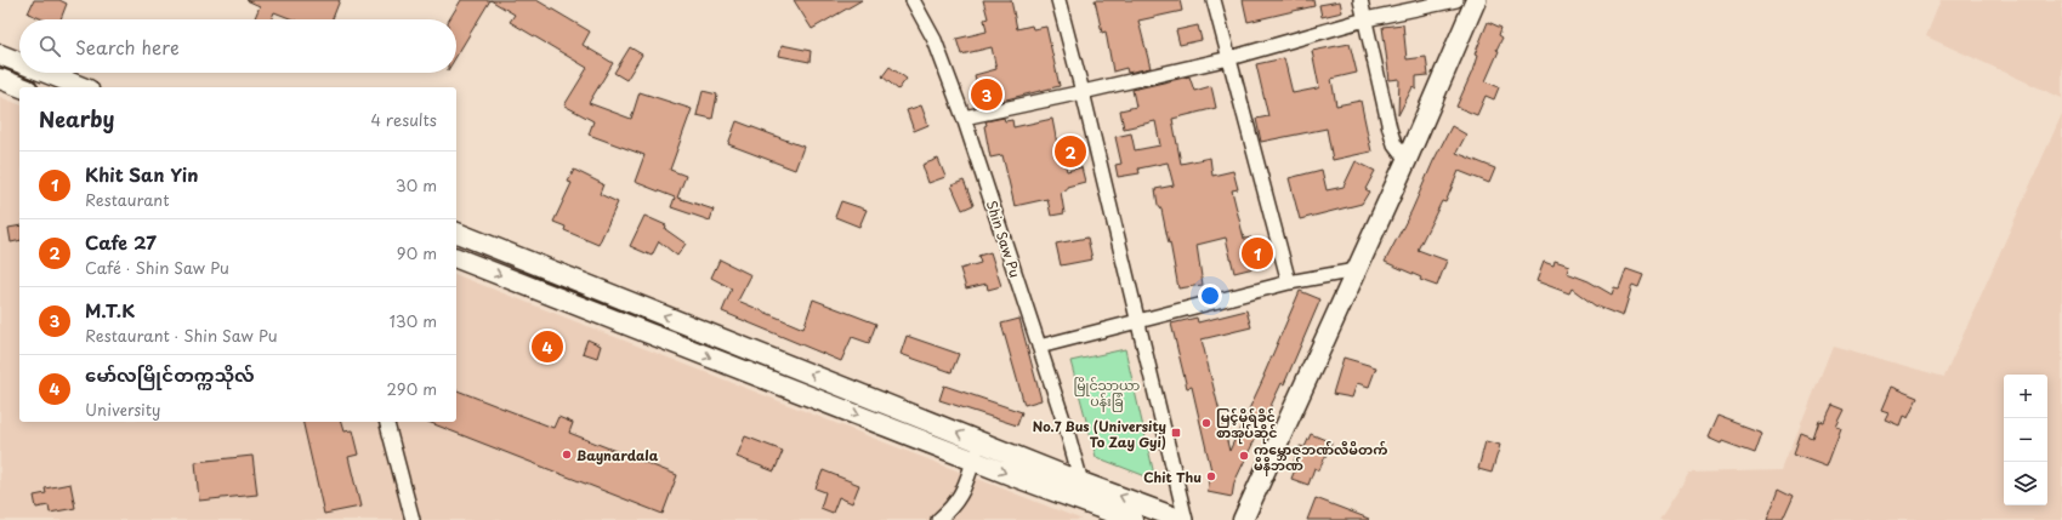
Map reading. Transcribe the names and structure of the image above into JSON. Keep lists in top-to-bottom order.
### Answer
{
  "streets": {
    "street": ["Shin Saw Pu"]
  },
  "parks": ["မြိုင်သာယာ ပန်းခြံ"],
  "places": {
    "other": [
      "မြင့်မိုရ်ခိုင် စာအုပ်ဆိုင်",
      "Baynardala",
      "ကမ္ဘောဇဘဏ်လီမိတက် မီနီဘဏ်",
      "Chit Thu"
    ],
    "transit": ["No.7 Bus (University To Zay Gyi)"]
  },
  "page": {
    "search": "Search here",
    "pins": [
      "3",
      "2",
      "1",
      "4"
    ],
    "heading": ["Nearby", "4 results"],
    "list": [
      {
        "mark": "1",
        "name": "Khit San Yin",
        "note": "Restaurant",
        "value": "30 m"
      },
      {
        "mark": "2",
        "name": "Cafe 27",
        "note": "Café · Shin Saw Pu",
        "value": "90 m"
      },
      {
        "mark": "3",
        "name": "M.T.K",
        "note": "Restaurant · Shin Saw Pu",
        "value": "130 m"
      },
      {
        "mark": "4",
        "name": "မော်လမြိုင်တက္ကသိုလ်",
        "note": "University",
        "value": "290 m"
      }
    ],
    "map_buttons": ["+", "−"]
  }
}
